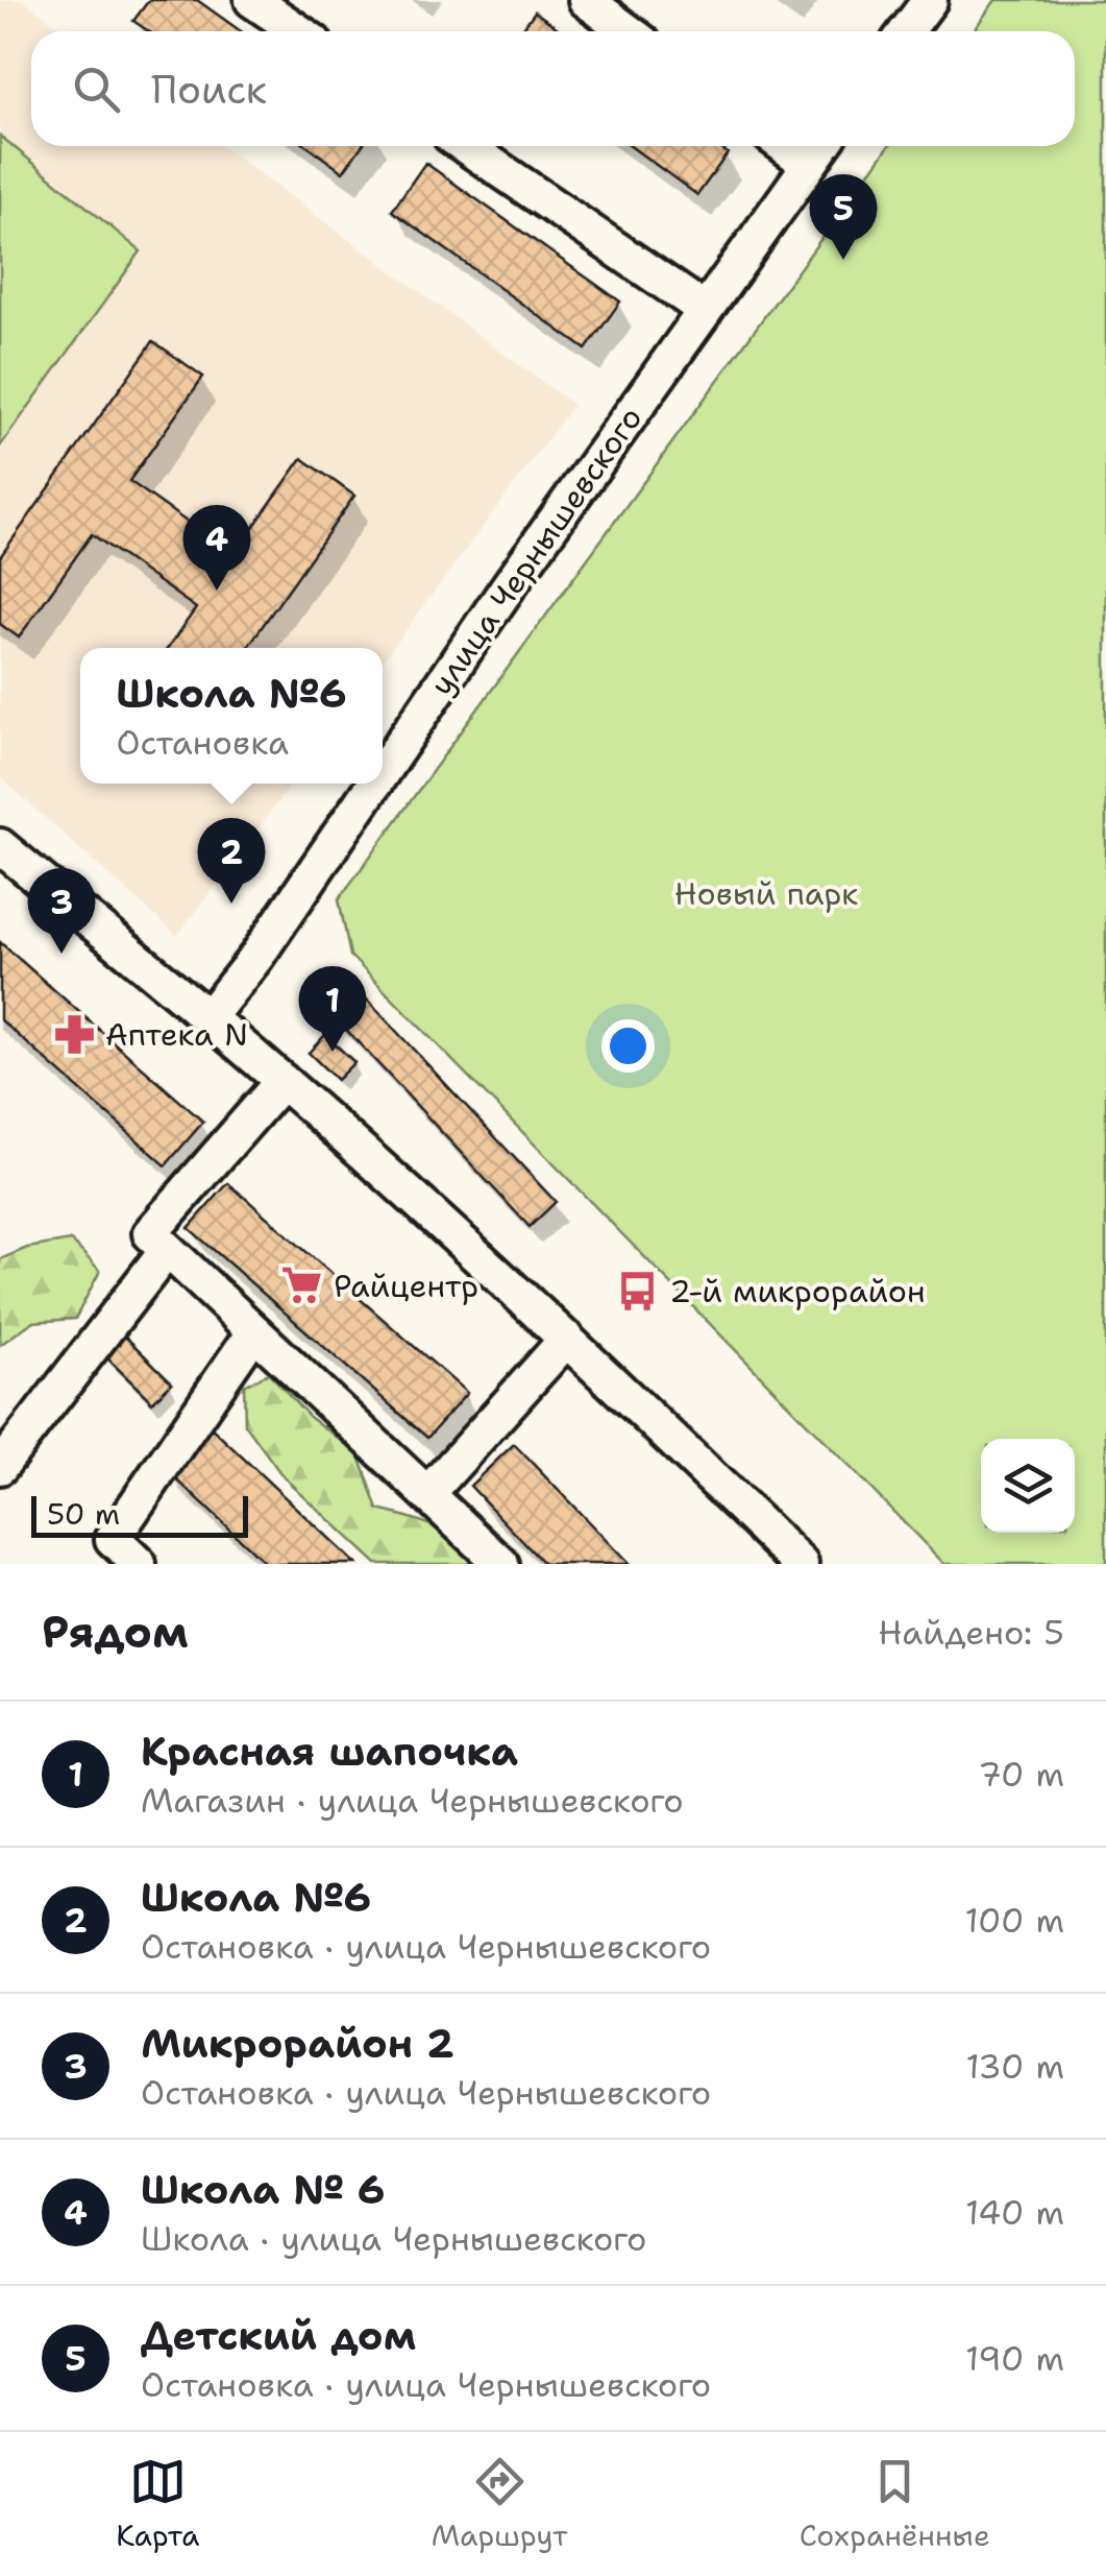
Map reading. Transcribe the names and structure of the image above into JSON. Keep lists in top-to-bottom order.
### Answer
{
  "streets": {
    "street": ["улица Чернышевского"]
  },
  "parks": ["Новый парк"],
  "places": {
    "pharmacy": ["Аптека N"],
    "supermarket": ["Райцентр"],
    "bus stop": ["2-й микрорайон"]
  },
  "scale_bar": "50 m",
  "page": {
    "search": "Поиск",
    "pins": [
      "5",
      "4",
      "2",
      "3",
      "1"
    ],
    "popup": ["Школа №6", "Остановка"],
    "scale": "50 m",
    "heading": ["Рядом", "Найдено: 5"],
    "list": [
      {
        "mark": "1",
        "name": "Красная шапочка",
        "note": "Магазин · улица Чернышевского",
        "value": "70 m"
      },
      {
        "mark": "2",
        "name": "Школа №6",
        "note": "Остановка · улица Чернышевского",
        "value": "100 m"
      },
      {
        "mark": "3",
        "name": "Микрорайон 2",
        "note": "Остановка · улица Чернышевского",
        "value": "130 m"
      },
      {
        "mark": "4",
        "name": "Школа № 6",
        "note": "Школа · улица Чернышевского",
        "value": "140 m"
      },
      {
        "mark": "5",
        "name": "Детский дом",
        "note": "Остановка · улица Чернышевского",
        "value": "190 m"
      }
    ],
    "nav": ["Карта", "Маршрут", "Сохранённые"]
  }
}
